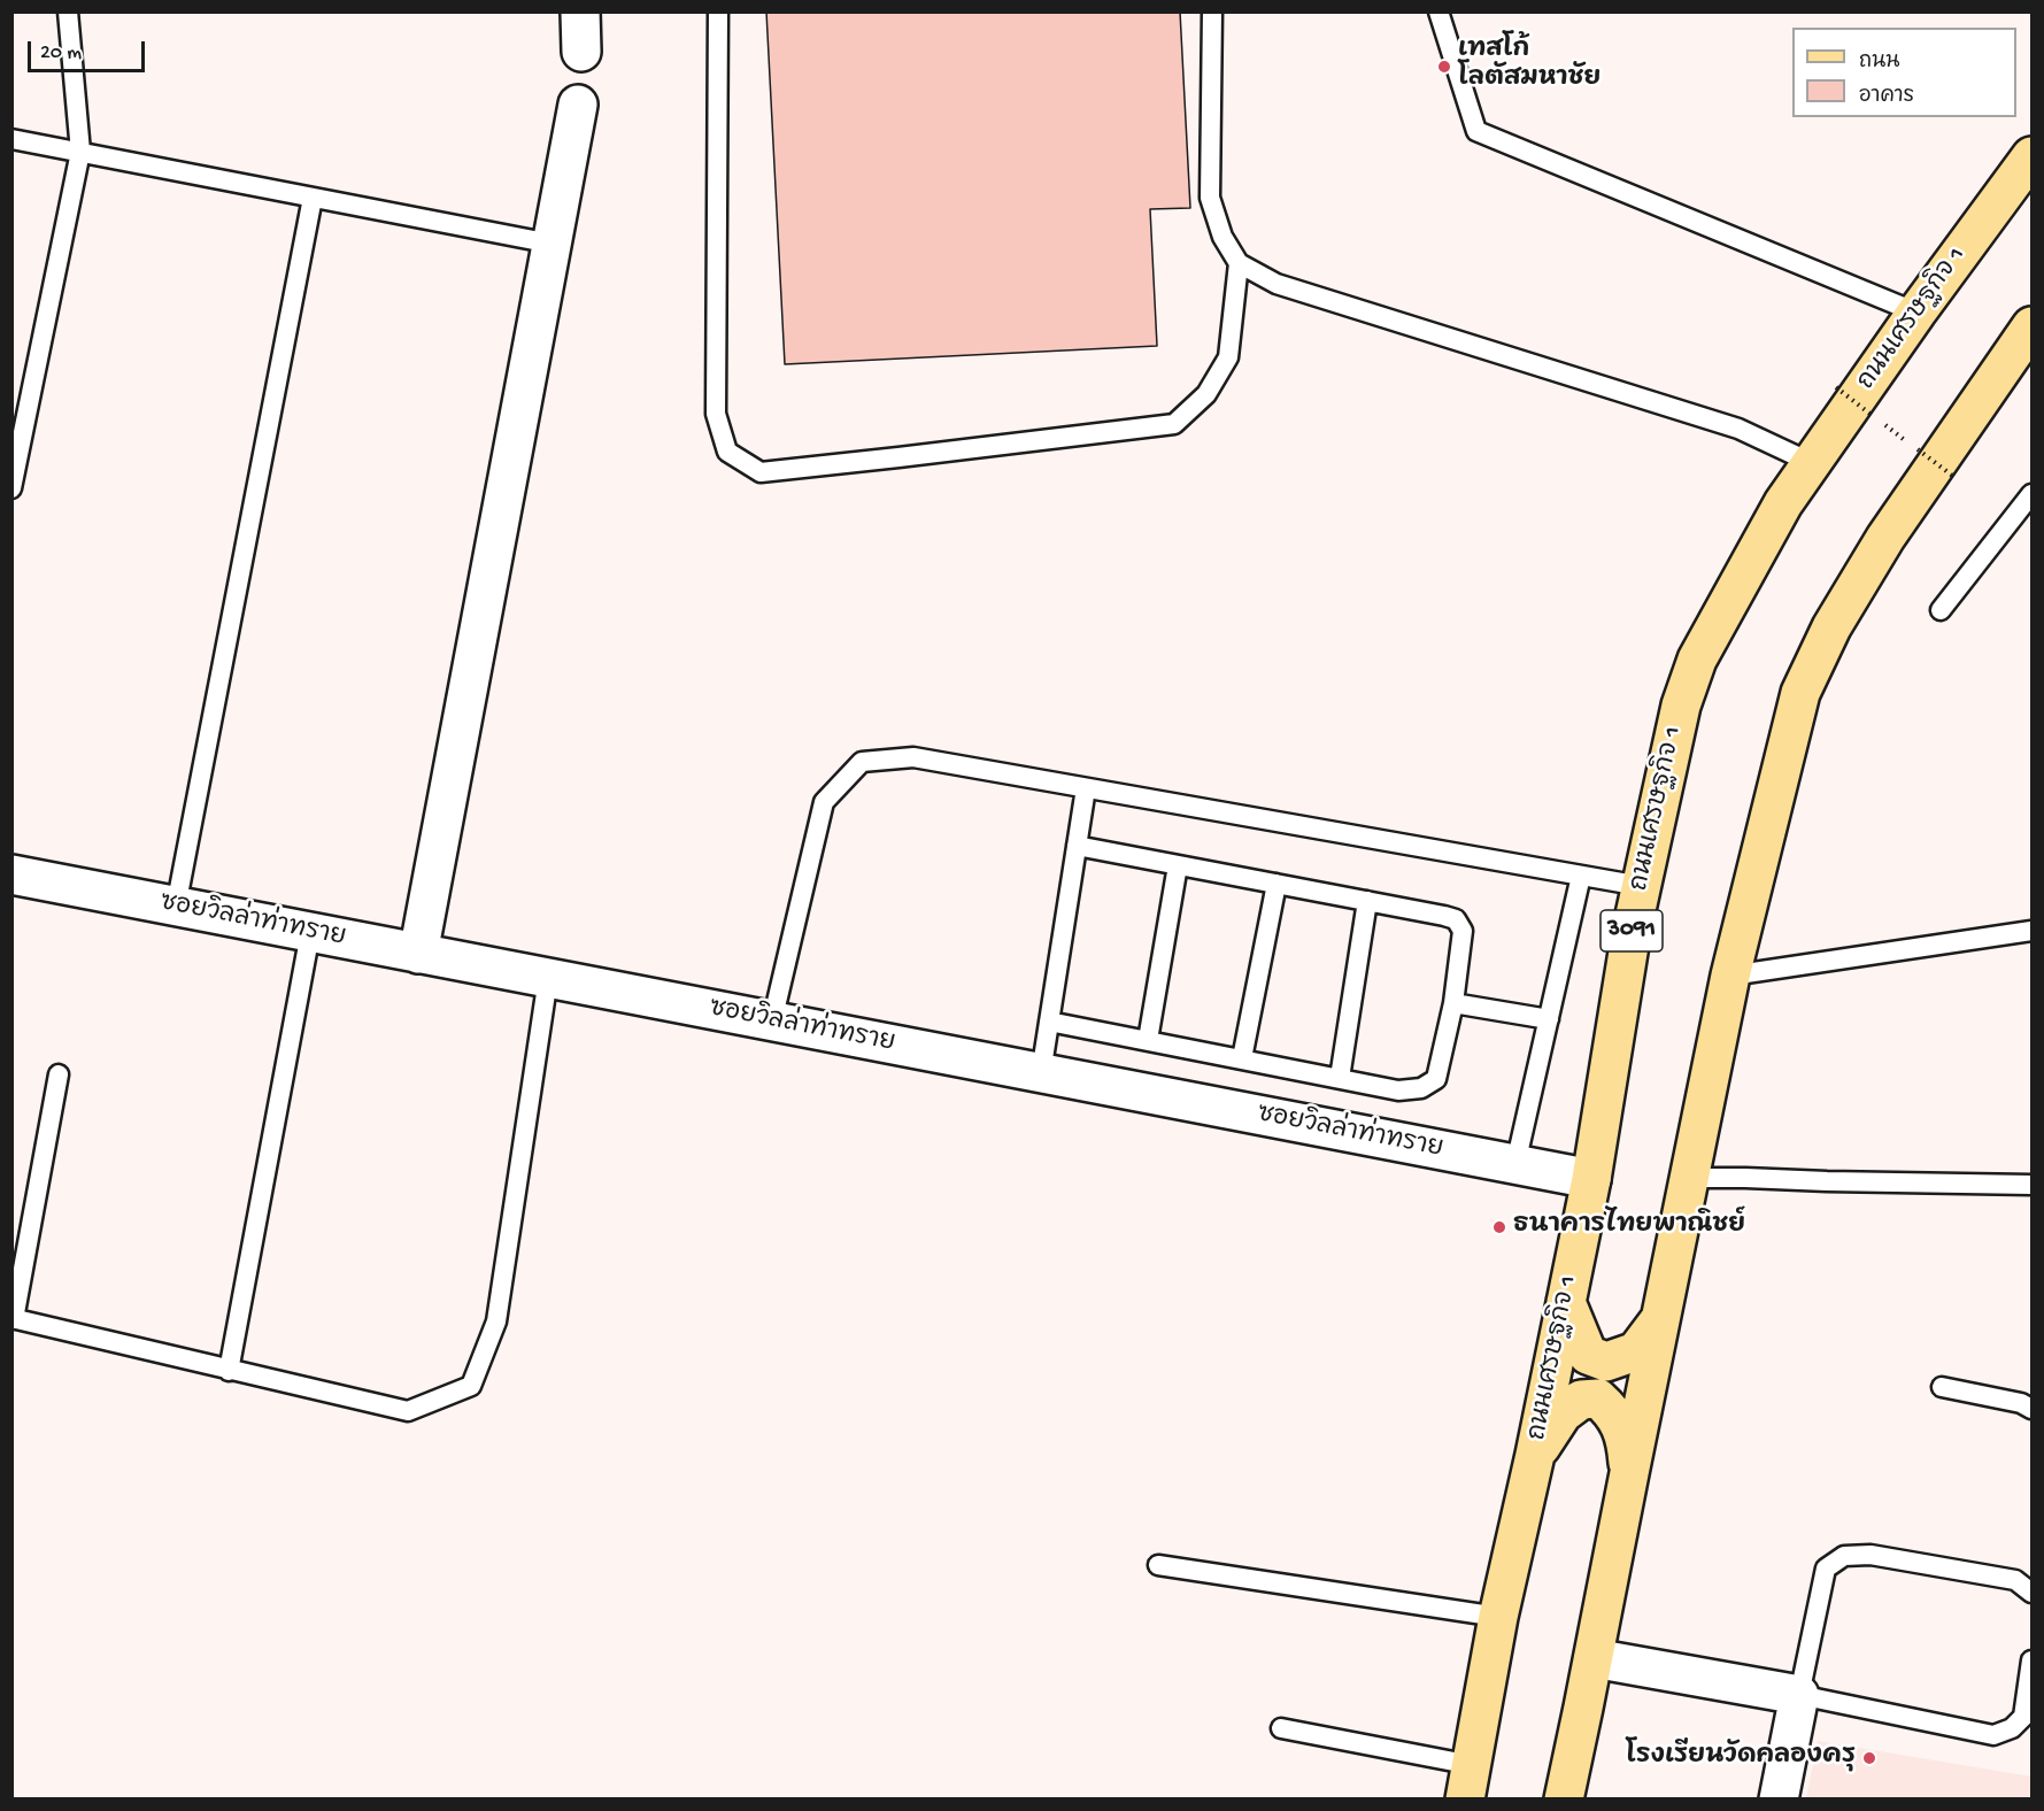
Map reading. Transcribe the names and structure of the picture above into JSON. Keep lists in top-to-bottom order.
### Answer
{
  "streets": {
    "main road": ["ถนนเศรษฐกิจ 1", "3091"],
    "street": ["ซอยวิลล่าท่าทราย"]
  },
  "crossings": [
    ["ถนนเศรษฐกิจ 1", "ซอยวิลล่าท่าทราย"]
  ],
  "places": ["เทสโก้ โลตัสมหาชัย", "ธนาคารไทยพาณิชย์", "โรงเรียนวัดคลองครุ"],
  "legend": ["ถนน", "อาคาร"],
  "scale_bar": "20 m"
}
